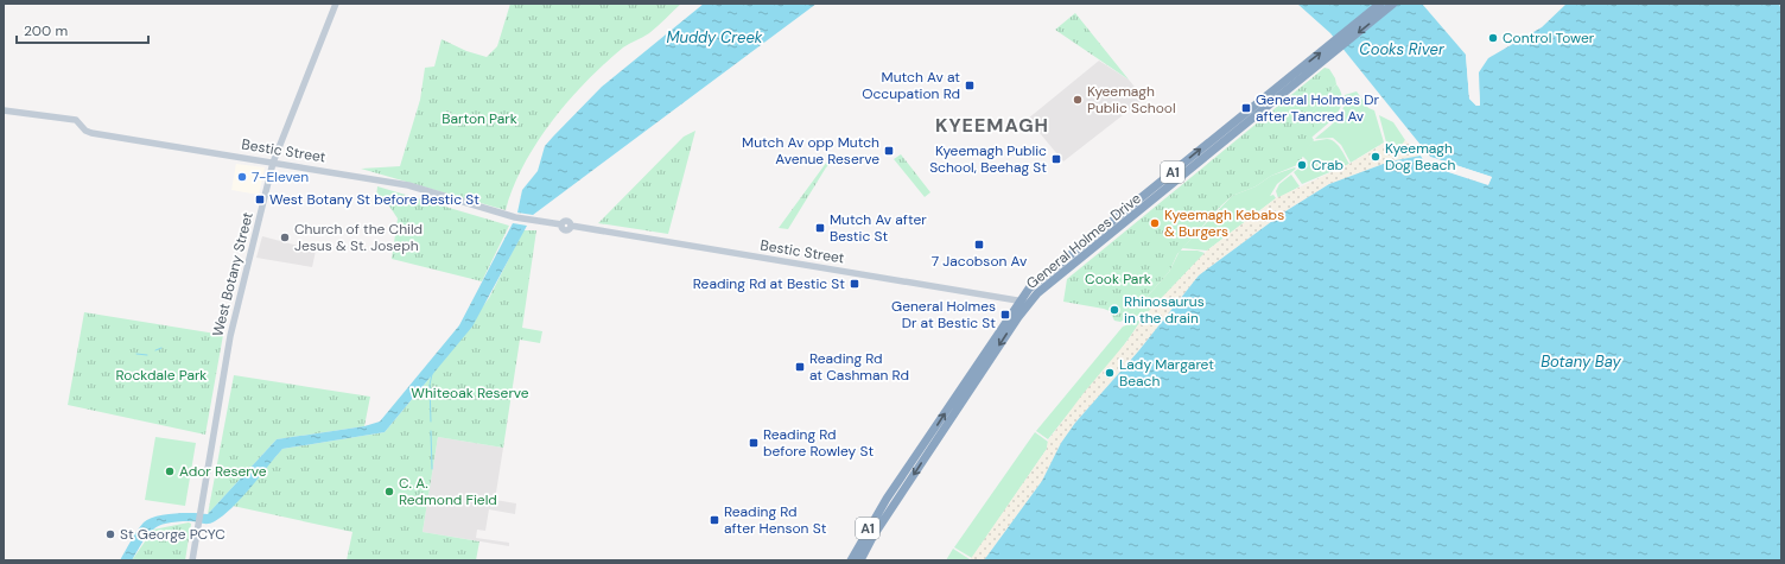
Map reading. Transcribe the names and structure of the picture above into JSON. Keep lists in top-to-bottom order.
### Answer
{
  "streets": {
    "highway": ["A1", "General Holmes Drive"],
    "main road": ["Bestic Street", "West Botany Street"]
  },
  "crossings": [
    ["Bestic Street", "General Holmes Drive"],
    ["Bestic Street", "West Botany Street"]
  ],
  "districts": ["KYEEMAGH"],
  "water": ["Muddy Creek", "Cooks River", "Botany Bay"],
  "parks": [
    "Barton Park",
    "Cook Park",
    "Rockdale Park",
    "Whiteoak Reserve"
  ],
  "places": {
    "other": [
      "Control Tower",
      "Kyeemagh Public School",
      "Kyeemagh Dog Beach",
      "Crab",
      "7-Eleven",
      "Kyeemagh Kebabs & Burgers",
      "Church of the Child Jesus & St. Joseph",
      "Rhinosaurus in the drain",
      "Lady Margaret Beach",
      "Ador Reserve",
      "C. A. Redmond Field",
      "St George PCYC"
    ],
    "transit": [
      "Mutch Av at Occupation Rd",
      "General Holmes Dr after Tancred Av",
      "Mutch Av opp Mutch Avenue Reserve",
      "Kyeemagh Public School, Beehag St",
      "West Botany St before Bestic St",
      "Mutch Av after Bestic St",
      "7 Jacobson Av",
      "Reading Rd at Bestic St",
      "General Holmes Dr at Bestic St",
      "Reading Rd at Cashman Rd",
      "Reading Rd before Rowley St",
      "Reading Rd after Henson St"
    ]
  },
  "scale_bar": "200 m"
}
